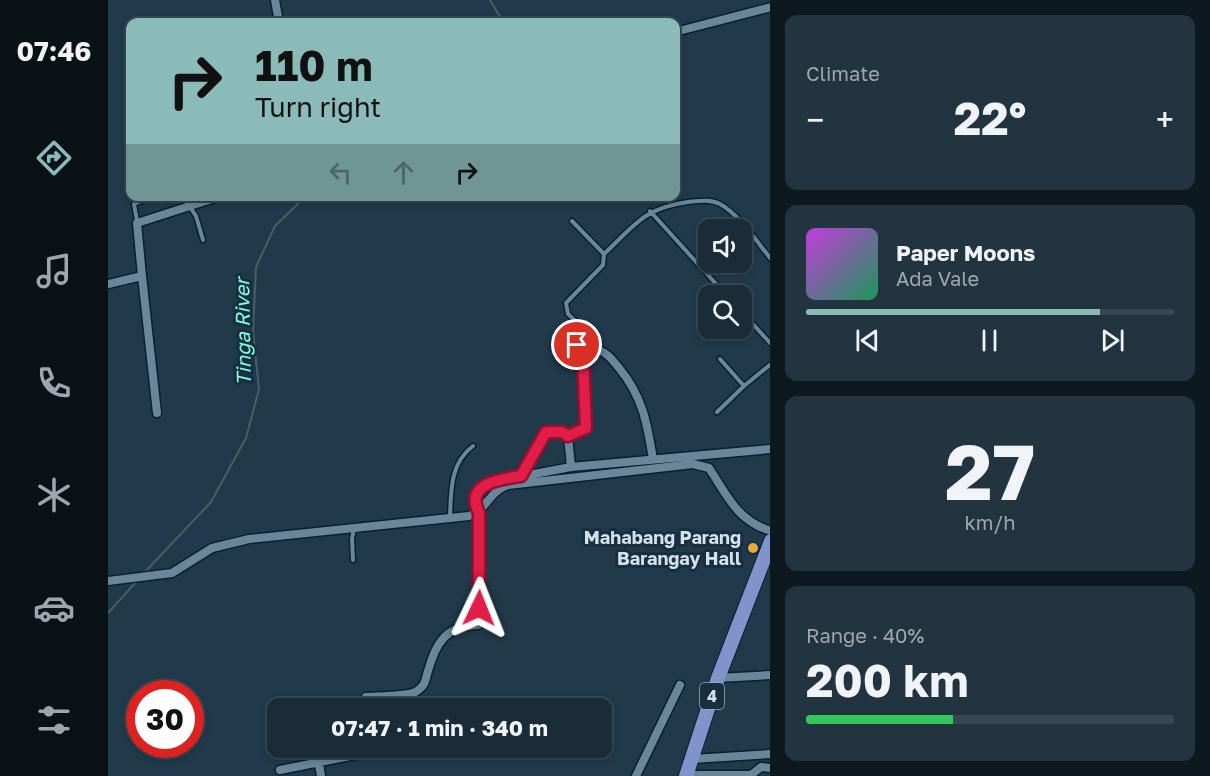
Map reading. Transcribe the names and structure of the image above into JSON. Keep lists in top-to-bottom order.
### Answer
{
  "streets": {
    "highway": ["4"]
  },
  "water": ["Tinga River"],
  "places": ["Mahabang Parang Barangay Hall"],
  "page": {
    "tabs": "07:46",
    "tile": [
      "Climate",
      ["27", "km/h"],
      ["Range · 40%", "200 km"]
    ],
    "turn": ["110 m", "Turn right"],
    "heat": ["−", "22°", "+"],
    "song": ["Paper Moons", "Ada Vale"],
    "limit": "30",
    "trip": "07:47 · 1 min · 340 m"
  }
}
